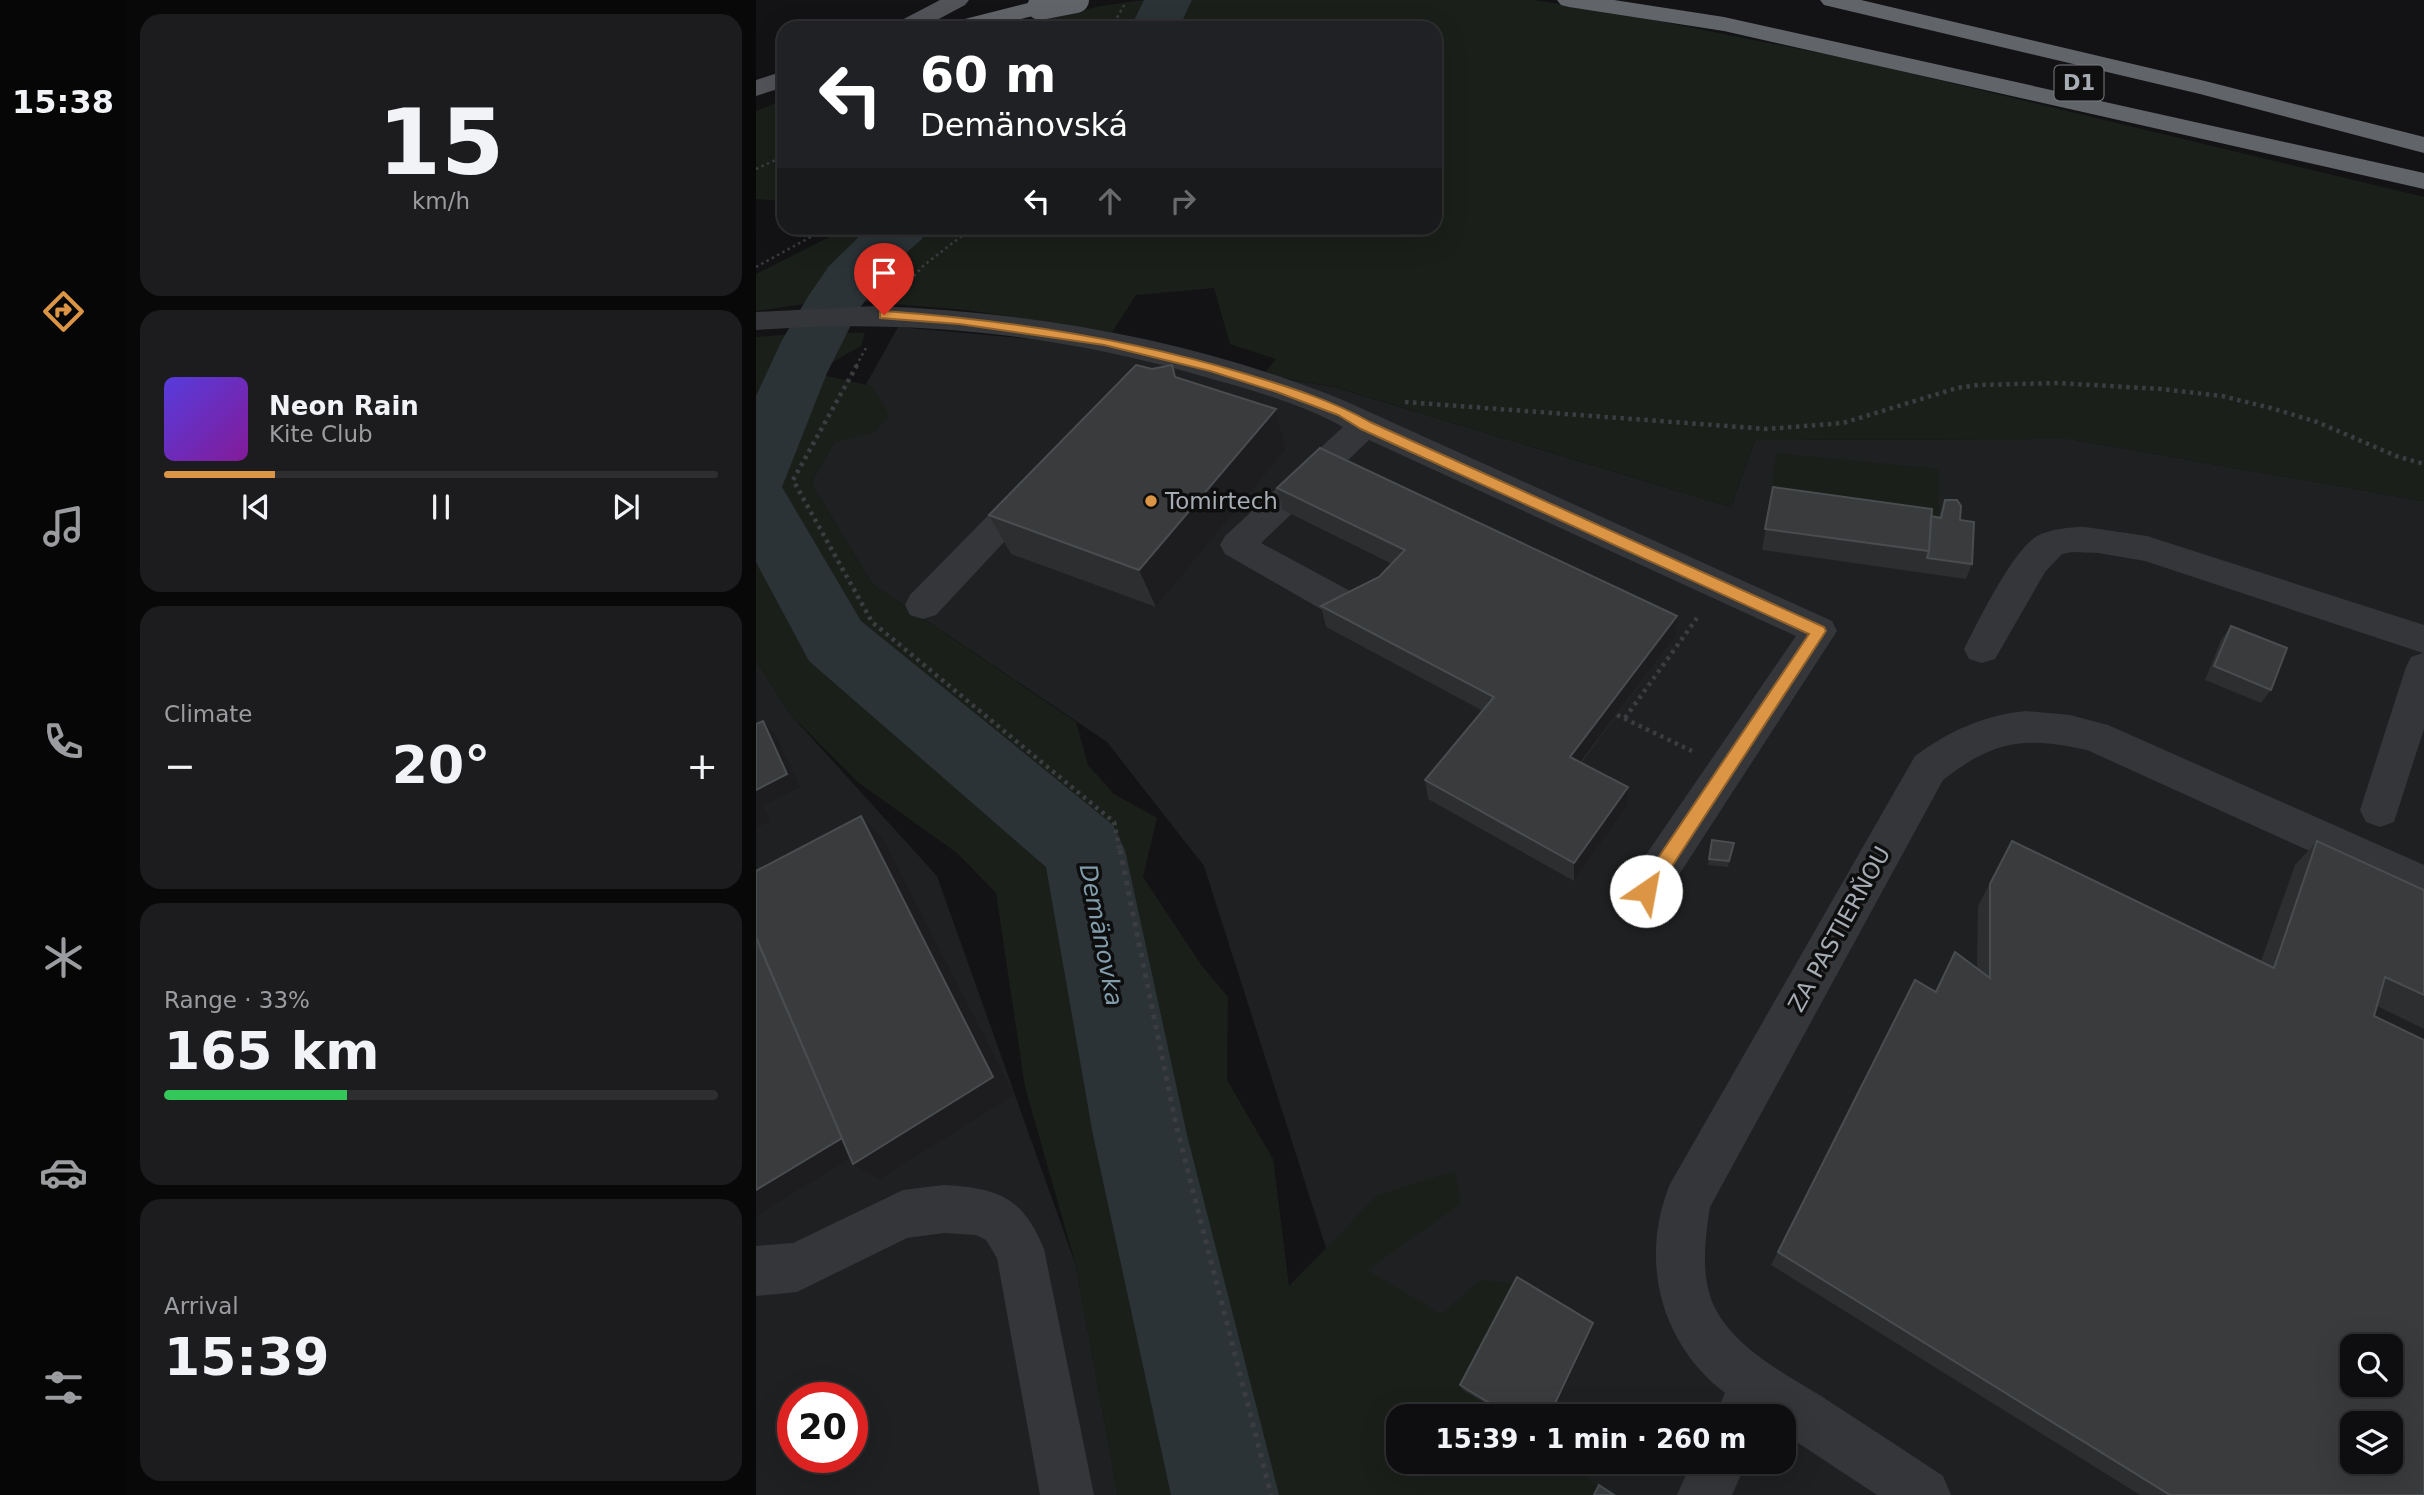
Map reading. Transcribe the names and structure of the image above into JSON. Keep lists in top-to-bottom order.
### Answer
{
  "streets": {
    "highway": ["D1"],
    "street": ["ZA PASTIERŇOU"]
  },
  "water": ["Demänovka"],
  "places": ["Tomirtech"],
  "page": {
    "tabs": "15:38",
    "tile": [
      ["15", "km/h"],
      "Climate",
      ["Range · 33%", "165 km"],
      ["Arrival", "15:39"]
    ],
    "turn": ["60 m", "Demänovská"],
    "song": ["Neon Rain", "Kite Club"],
    "heat": ["−", "20°", "+"],
    "limit": "20",
    "trip": "15:39 · 1 min · 260 m"
  }
}
